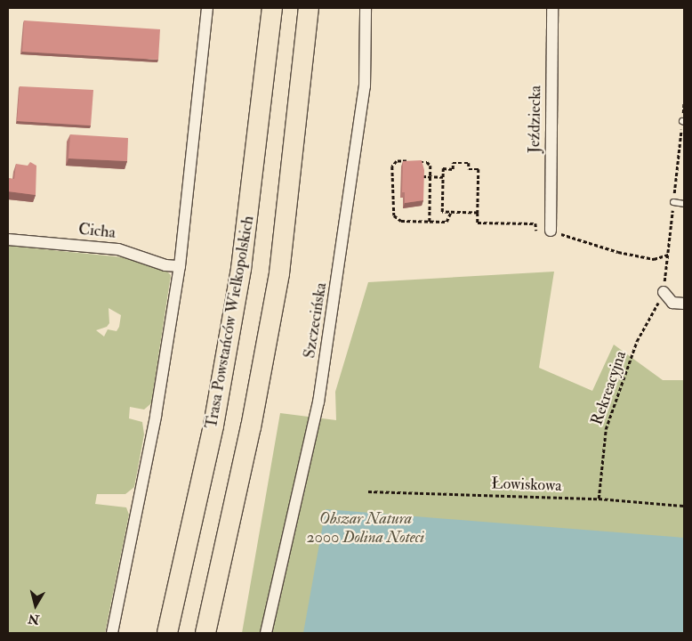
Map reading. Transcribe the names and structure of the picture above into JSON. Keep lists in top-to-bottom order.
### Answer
{
  "streets": {
    "highway": ["Trasa Powstańców Wielkopolskich"],
    "street": ["Jeździecka", "Cicha", "Szczecińska"],
    "path": ["Rekreacyjna", "Łowiskowa"]
  },
  "crossings": [
    ["Rekreacyjna", "Łowiskowa"]
  ],
  "parks": ["Obszar Natura 2000 Dolina Noteci"],
  "north": "bottom"
}
